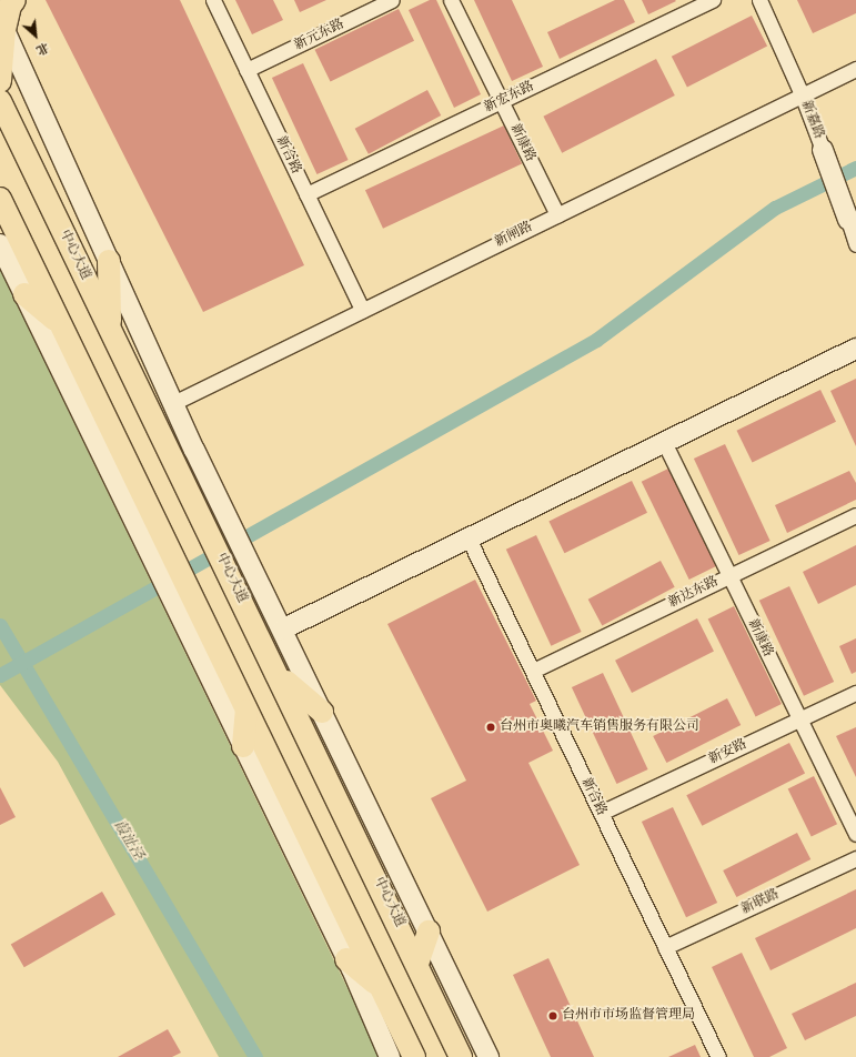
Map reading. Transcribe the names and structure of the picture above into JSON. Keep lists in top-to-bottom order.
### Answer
{
  "streets": {
    "main road": ["新嘉路", "中心大道"],
    "street": [
      "新元东路",
      "新宏东路",
      "新康路",
      "新合路",
      "新闸路",
      "新达东路",
      "新安路",
      "新联路"
    ]
  },
  "crossings": [
    ["新元东路", "新合路"],
    ["新宏东路", "新康路"],
    ["新宏东路", "新合路"],
    ["新嘉路", "新闸路"],
    ["新康路", "新闸路"],
    ["新康路", "新达东路"],
    ["新康路", "新安路"],
    ["新合路", "新闸路"],
    ["新合路", "新达东路"],
    ["新合路", "新安路"],
    ["新合路", "新联路"]
  ],
  "water": ["葭沚泾"],
  "places": ["台州市奥曦汽车销售服务有限公司", "台州市市场监督管理局"],
  "north": "bottom right"
}
